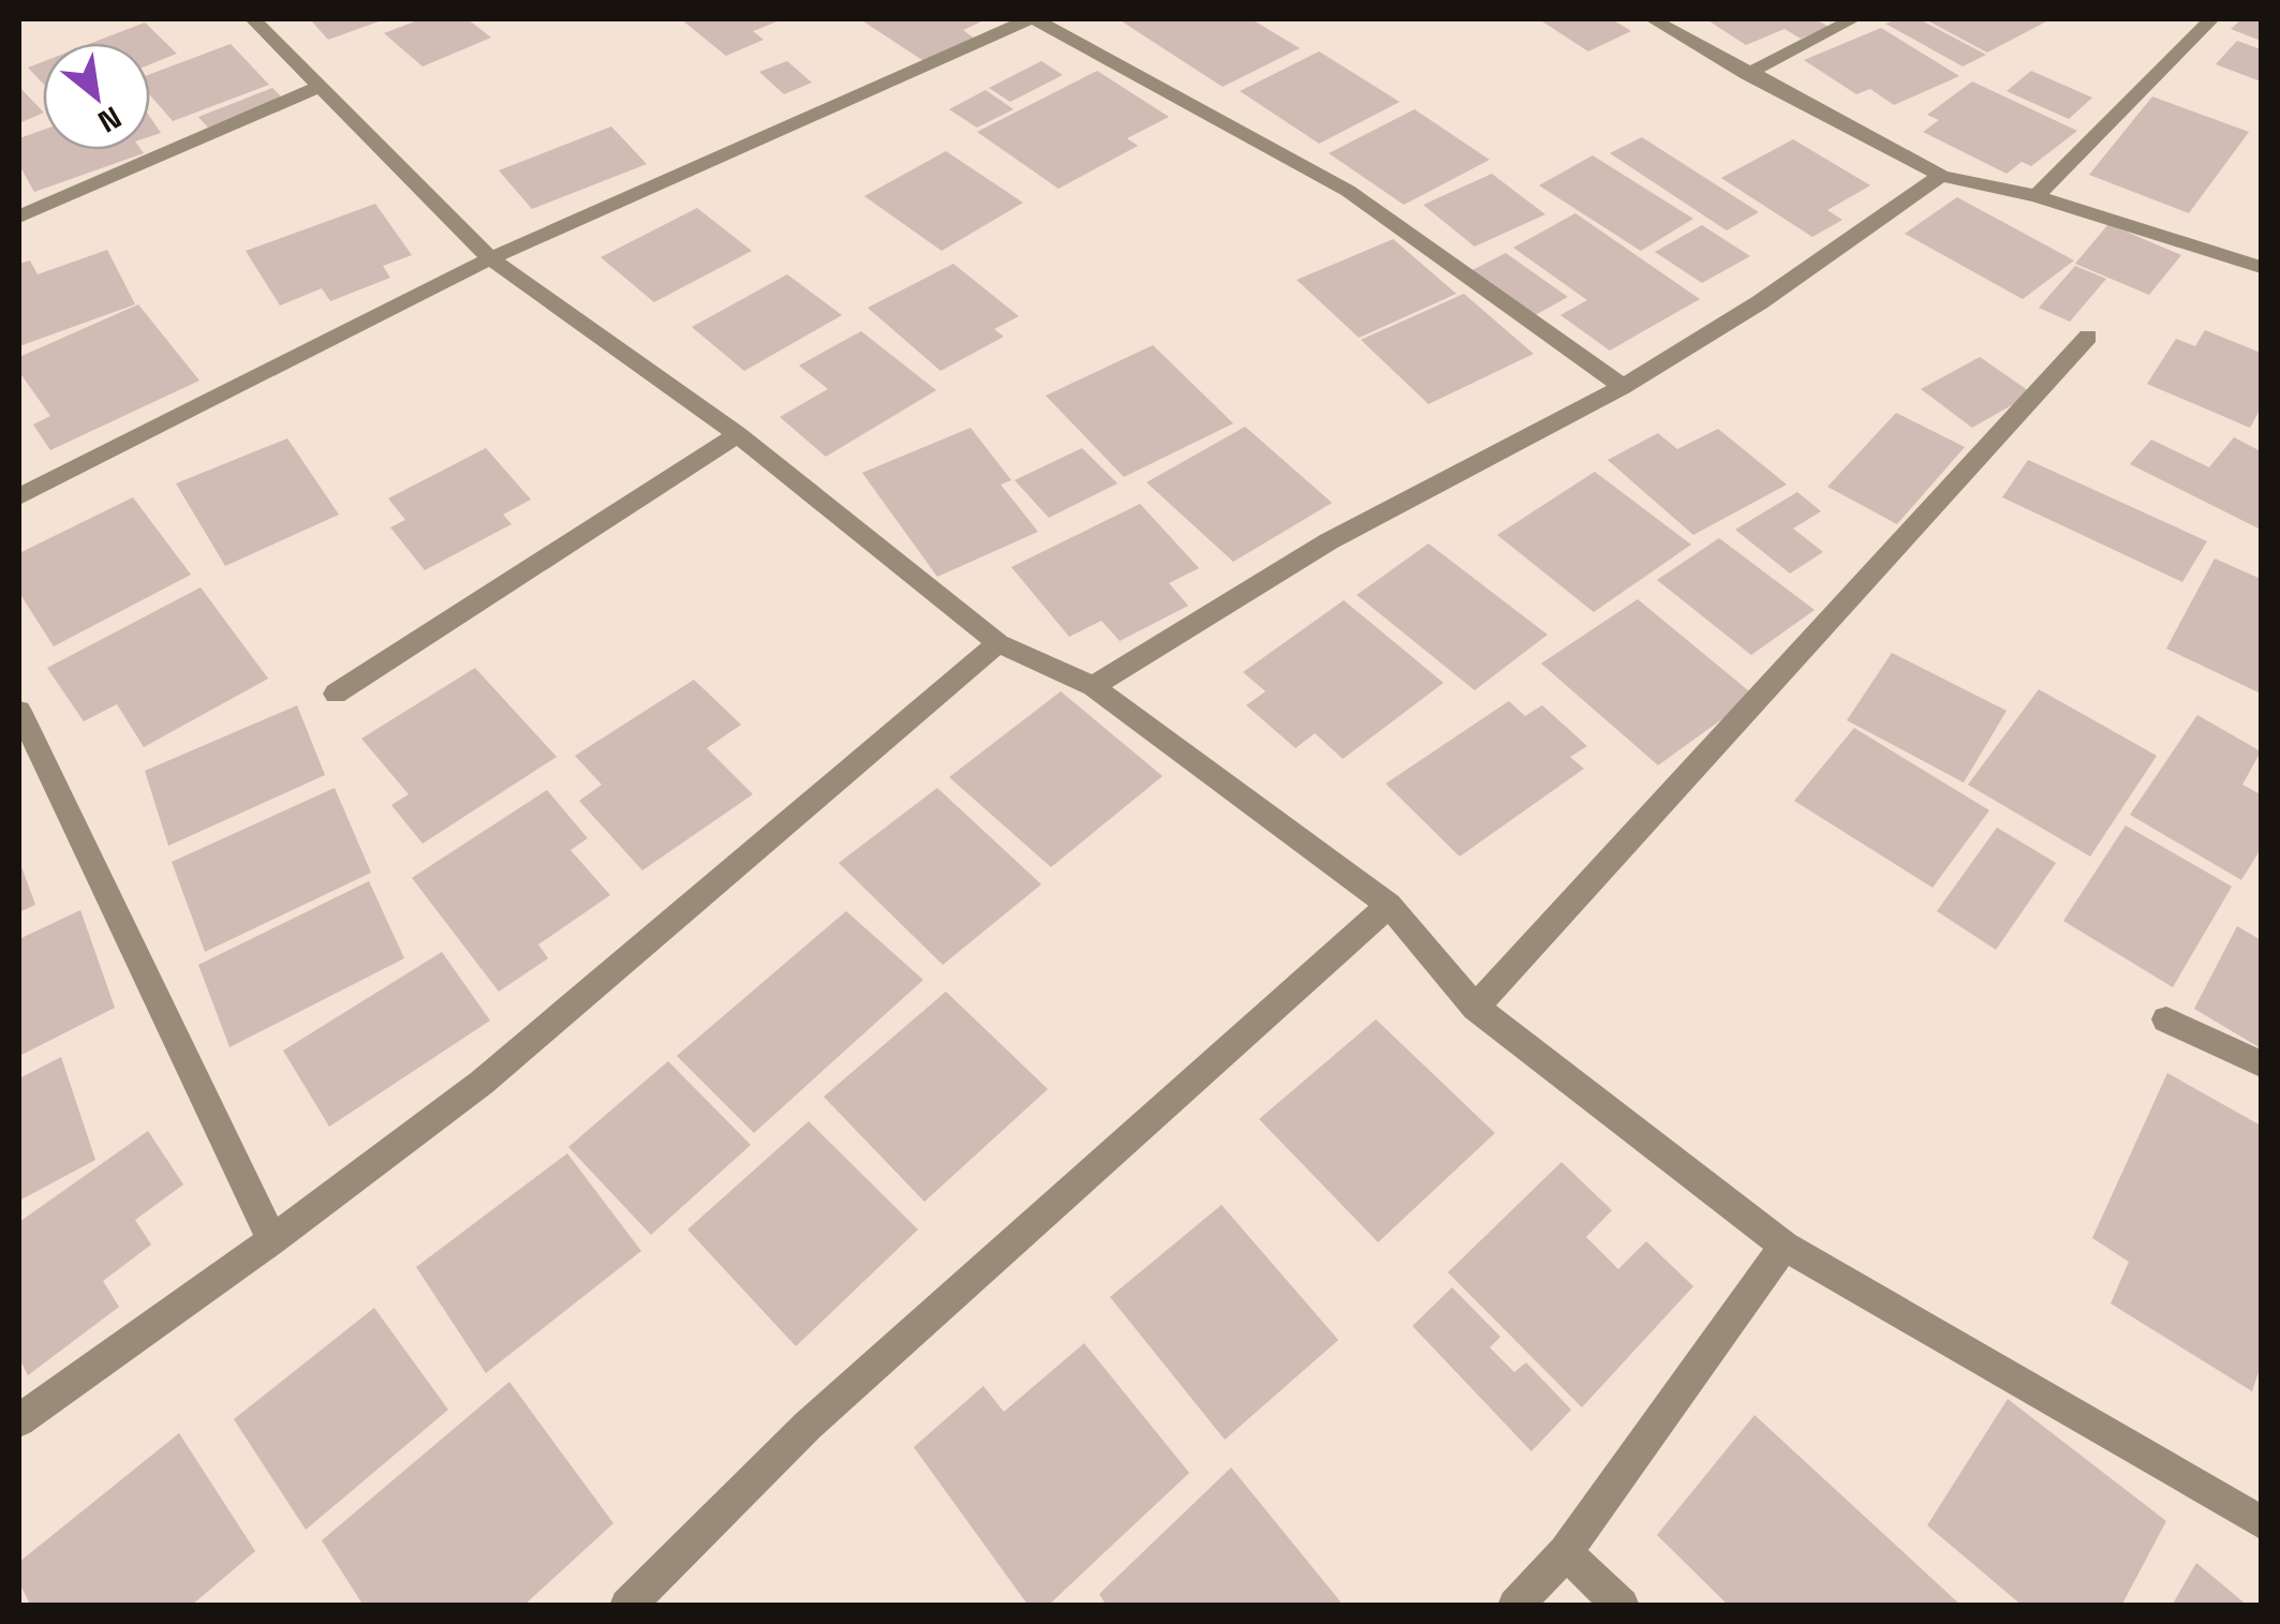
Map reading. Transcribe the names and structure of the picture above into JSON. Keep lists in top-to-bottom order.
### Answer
{
  "north": "bottom right"
}
